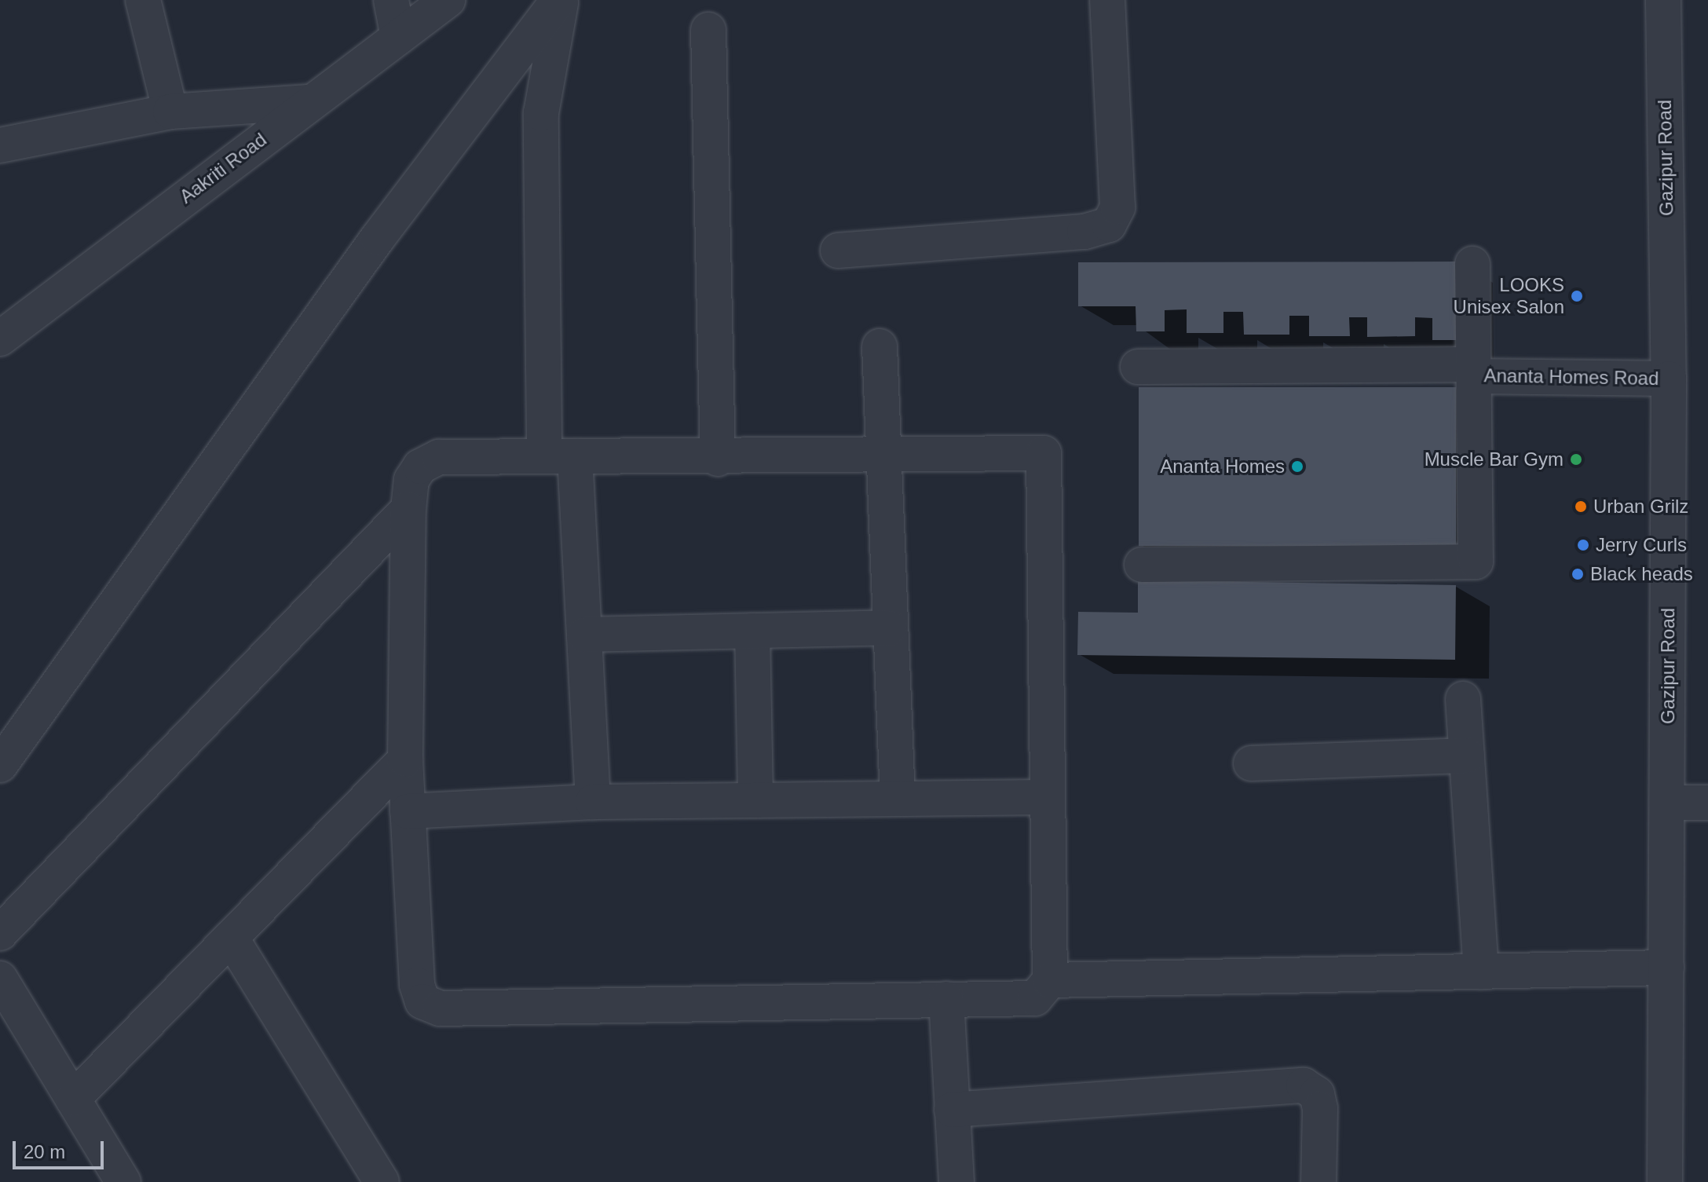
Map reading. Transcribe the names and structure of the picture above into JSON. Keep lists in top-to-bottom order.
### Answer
{
  "streets": {
    "street": ["Gazipur Road", "Aakriti Road", "Ananta Homes Road"]
  },
  "crossings": [
    ["Gazipur Road", "Ananta Homes Road"]
  ],
  "places": [
    "LOOKS Unisex Salon",
    "Muscle Bar Gym",
    "Ananta Homes",
    "Urban Grilz",
    "Jerry Curls",
    "Black heads"
  ],
  "scale_bar": "20 m"
}
